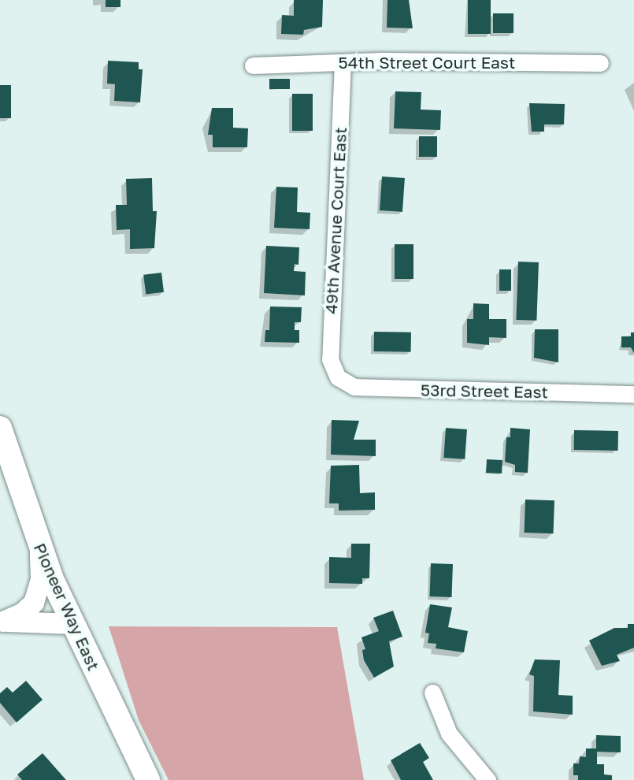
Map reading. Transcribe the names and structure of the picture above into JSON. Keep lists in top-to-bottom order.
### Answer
{
  "streets": {
    "main road": ["Pioneer Way East"],
    "street": ["54th Street Court East", "49th Avenue Court East", "53rd Street East"]
  },
  "crossings": [
    ["54th Street Court East", "49th Avenue Court East"],
    ["49th Avenue Court East", "53rd Street East"]
  ]
}
